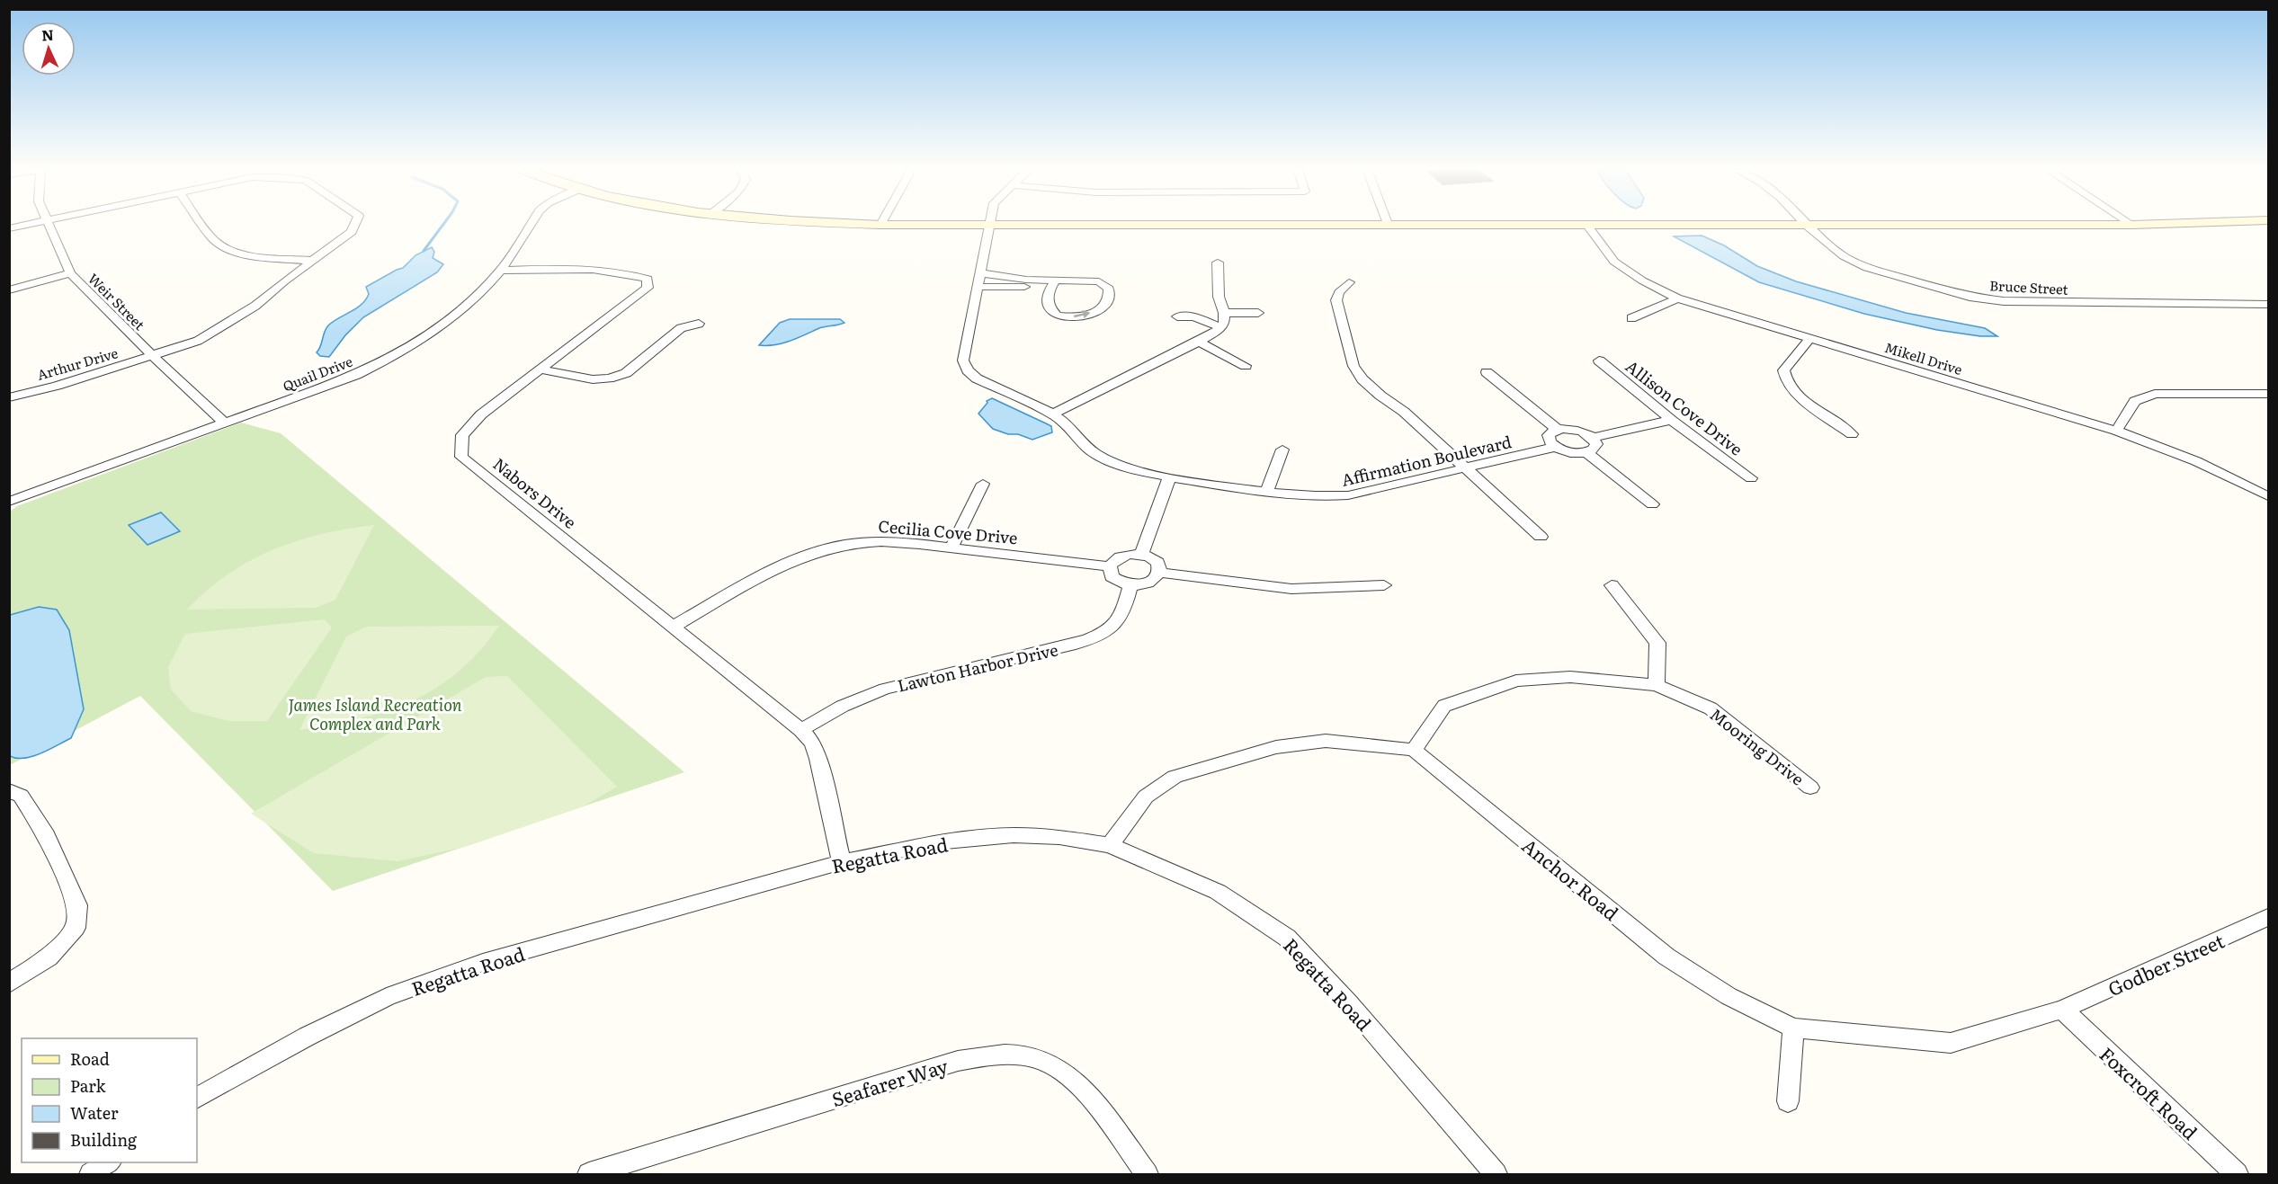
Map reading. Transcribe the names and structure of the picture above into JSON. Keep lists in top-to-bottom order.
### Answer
{
  "streets": {
    "street": [
      "Bruce Street",
      "Weir Street",
      "Mikell Drive",
      "Arthur Drive",
      "Quail Drive",
      "Allison Cove Drive",
      "Affirmation Boulevard",
      "Nabors Drive",
      "Cecilia Cove Drive",
      "Lawton Harbor Drive",
      "Mooring Drive",
      "Regatta Road",
      "Anchor Road",
      "Godber Street",
      "Seafarer Way",
      "Foxcroft Road"
    ]
  },
  "crossings": [
    ["Weir Street", "Arthur Drive"],
    ["Weir Street", "Quail Drive"],
    ["Quail Drive", "Nabors Drive"],
    ["Nabors Drive", "Cecilia Cove Drive"],
    ["Nabors Drive", "Lawton Harbor Drive"],
    ["Nabors Drive", "Regatta Road"],
    ["Cecilia Cove Drive", "Lawton Harbor Drive"],
    ["Mooring Drive", "Anchor Road"],
    ["Anchor Road", "Godber Street"],
    ["Anchor Road", "Foxcroft Road"],
    ["Godber Street", "Foxcroft Road"]
  ],
  "parks": ["James Island Recreation Complex and Park"],
  "legend": [
    "Road",
    "Park",
    "Water",
    "Building"
  ],
  "north": "top"
}
